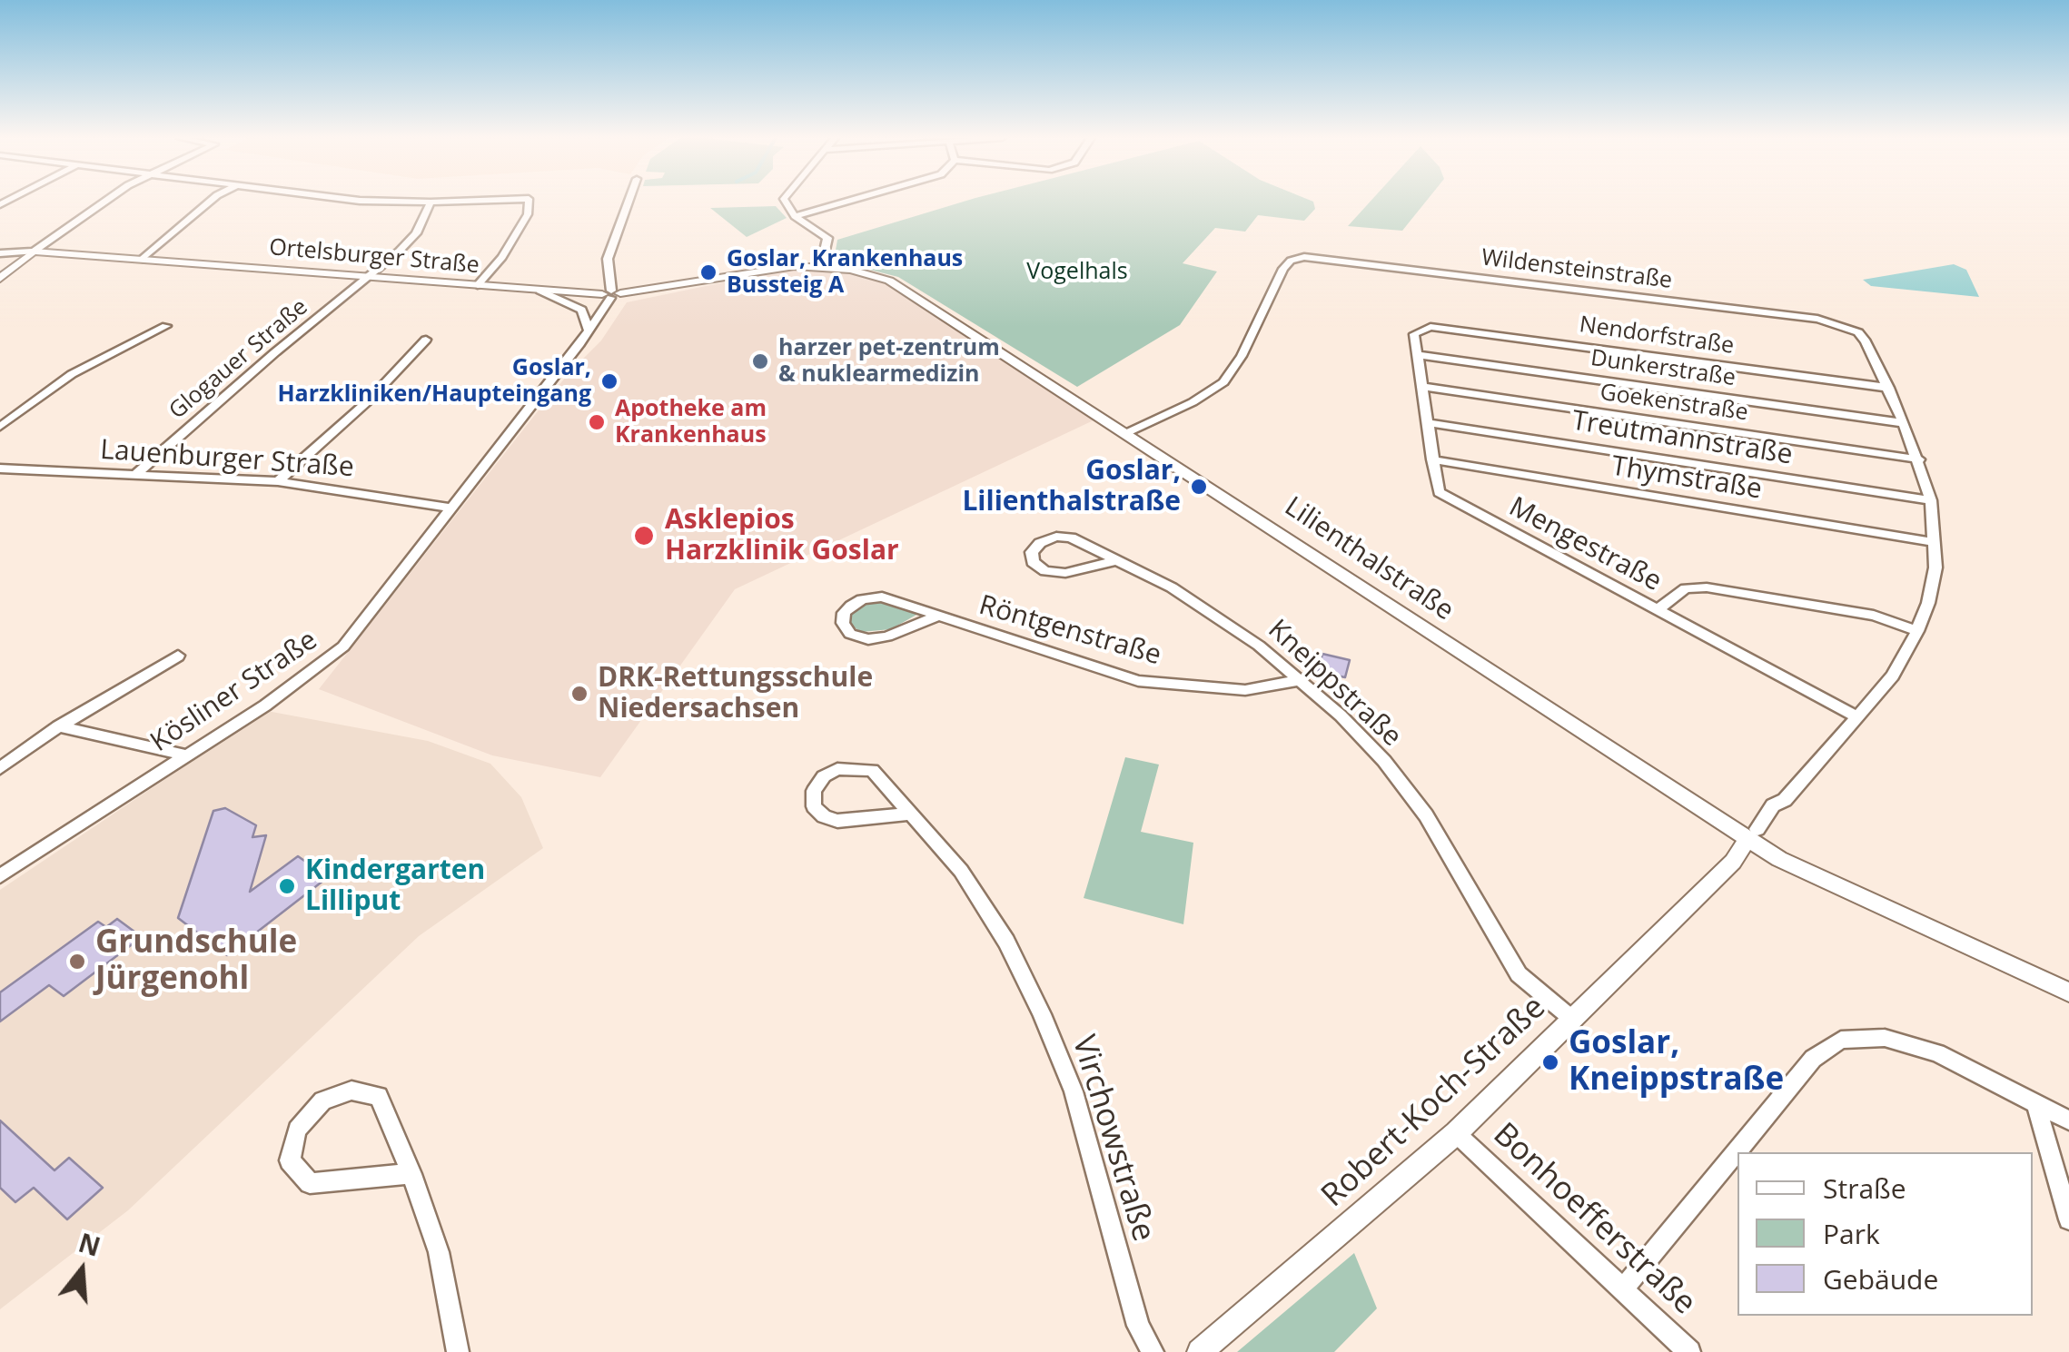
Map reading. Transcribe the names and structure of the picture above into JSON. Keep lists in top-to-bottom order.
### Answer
{
  "streets": {
    "street": [
      "Ortelsburger Straße",
      "Wildensteinstraße",
      "Nendorfstraße",
      "Glogauer Straße",
      "Dunkerstraße",
      "Goekenstraße",
      "Treutmannstraße",
      "Lauenburger Straße",
      "Thymstraße",
      "Mengestraße",
      "Lilienthalstraße",
      "Röntgenstraße",
      "Kneippstraße",
      "Kösliner Straße",
      "Robert-Koch-Straße",
      "Virchowstraße",
      "Bonhoefferstraße"
    ]
  },
  "crossings": [
    ["Ortelsburger Straße", "Glogauer Straße"],
    ["Ortelsburger Straße", "Lilienthalstraße"],
    ["Ortelsburger Straße", "Kösliner Straße"],
    ["Wildensteinstraße", "Nendorfstraße"],
    ["Wildensteinstraße", "Lilienthalstraße"],
    ["Nendorfstraße", "Mengestraße"],
    ["Glogauer Straße", "Lauenburger Straße"],
    ["Dunkerstraße", "Mengestraße"],
    ["Goekenstraße", "Mengestraße"],
    ["Treutmannstraße", "Mengestraße"],
    ["Lauenburger Straße", "Kösliner Straße"],
    ["Thymstraße", "Mengestraße"],
    ["Lilienthalstraße", "Kösliner Straße"],
    ["Lilienthalstraße", "Robert-Koch-Straße"],
    ["Röntgenstraße", "Kneippstraße"],
    ["Kneippstraße", "Robert-Koch-Straße"],
    ["Robert-Koch-Straße", "Bonhoefferstraße"]
  ],
  "parks": ["Vogelhals"],
  "places": [
    "Goslar, Krankenhaus Bussteig A",
    "harzer pet-zentrum & nuklearmedizin",
    "Goslar, Harzkliniken/Haupteingang",
    "Apotheke am Krankenhaus",
    "Goslar, Lilienthalstraße",
    "Asklepios Harzklinik Goslar",
    "DRK-Rettungsschule Niedersachsen",
    "Kindergarten Lilliput",
    "Grundschule Jürgenohl",
    "Goslar, Kneippstraße"
  ],
  "legend": ["Straße", "Park", "Gebäude"],
  "north": "top"
}
